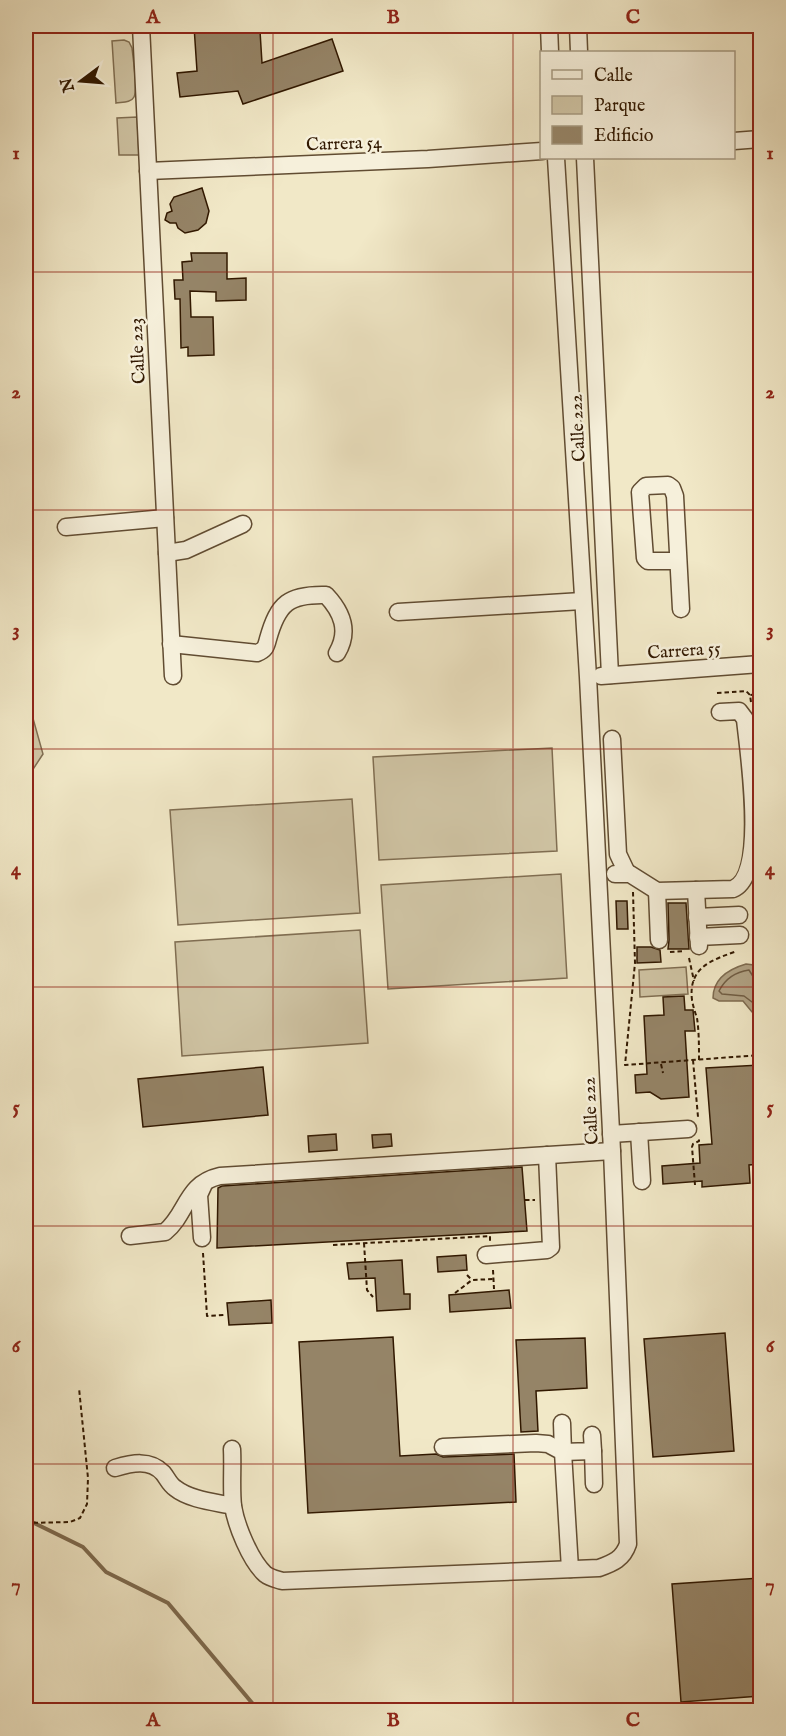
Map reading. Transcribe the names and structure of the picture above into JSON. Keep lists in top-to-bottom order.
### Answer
{
  "streets": {
    "street": [
      "Carrera 54",
      "Calle 223",
      "Calle 222",
      "Carrera 55"
    ]
  },
  "crossings": [
    ["Carrera 54", "Calle 223"],
    ["Calle 222", "Carrera 55"]
  ],
  "legend": ["Calle", "Parque", "Edificio"],
  "north": "left",
  "grid": {
    "columns": ["A", "B", "C"],
    "rows": [
      "1",
      "2",
      "3",
      "4",
      "5",
      "6",
      "7"
    ]
  }
}
